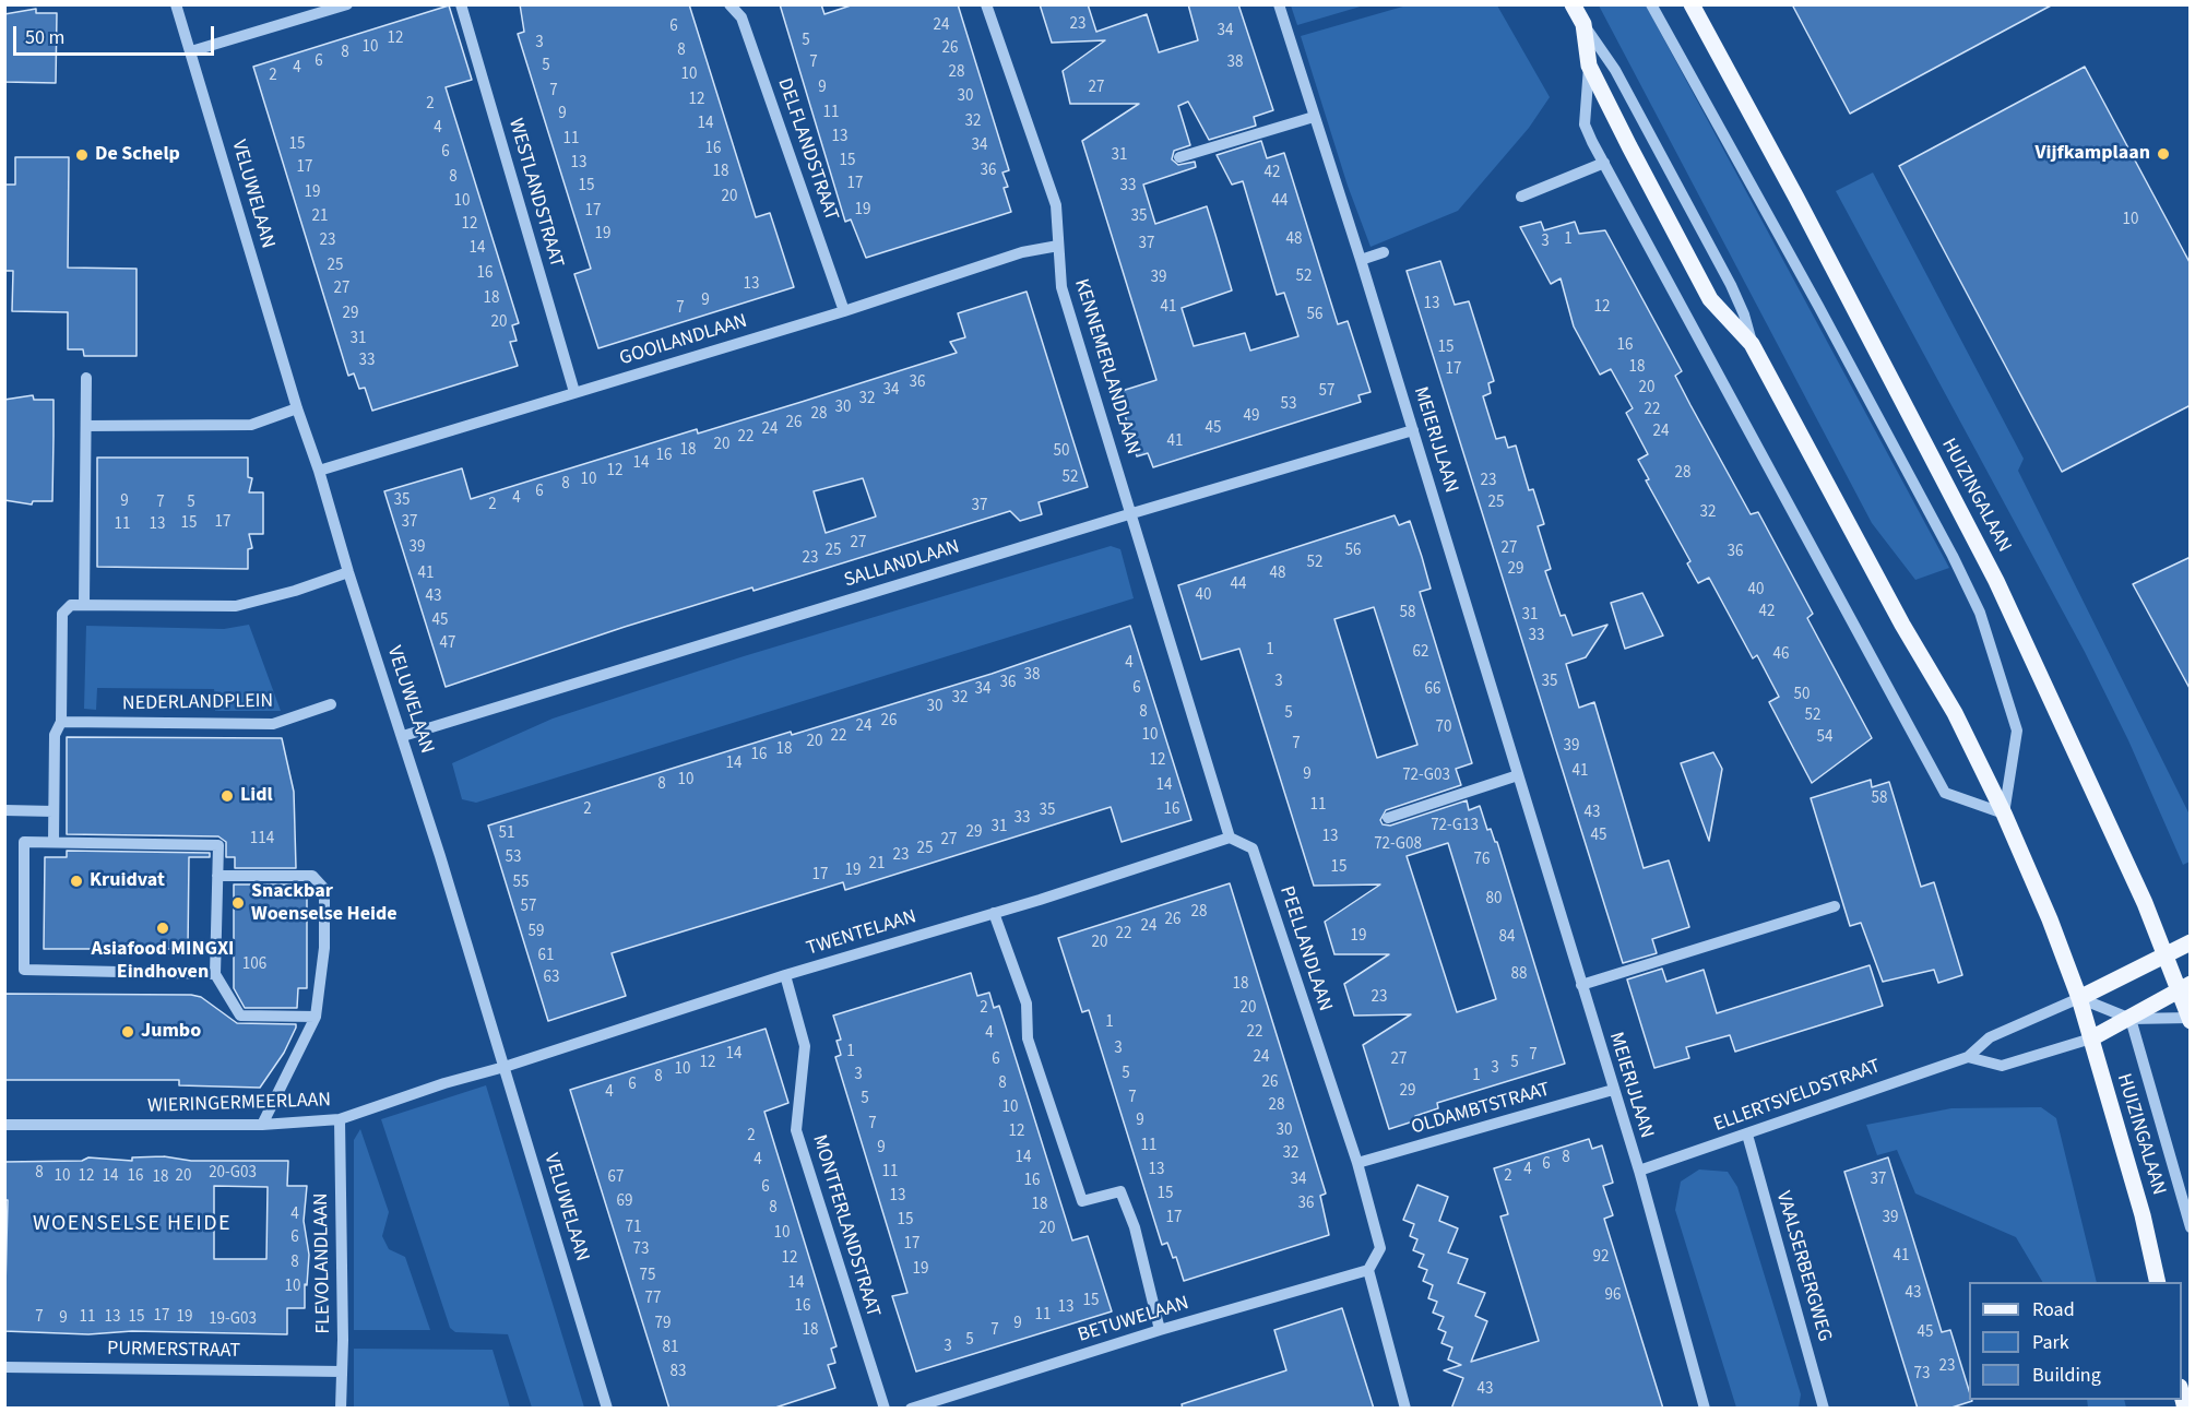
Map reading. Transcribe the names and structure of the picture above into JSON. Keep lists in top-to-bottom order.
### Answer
{
  "streets": {
    "main road": ["HUIZINGALAAN"],
    "street": [
      "DELFLANDSTRAAT",
      "WESTLANDSTRAAT",
      "VELUWELAAN",
      "GOOILANDLAAN",
      "KENNEMERLANDLAAN",
      "MEIERIJLAAN",
      "SALLANDLAAN",
      "NEDERLANDPLEIN",
      "TWENTELAAN",
      "PEELLANDLAAN",
      "ELLERTSVELDSTRAAT",
      "WIERINGERMEERLAAN",
      "OLDAMBTSTRAAT",
      "MONTFERLANDSTRAAT",
      "FLEVOLANDLAAN",
      "VAALSERBERGWEG",
      "BETUWELAAN",
      "PURMERSTRAAT"
    ]
  },
  "crossings": [
    ["DELFLANDSTRAAT", "GOOILANDLAAN"],
    ["WESTLANDSTRAAT", "GOOILANDLAAN"],
    ["VELUWELAAN", "GOOILANDLAAN"],
    ["VELUWELAAN", "SALLANDLAAN"],
    ["VELUWELAAN", "TWENTELAAN"],
    ["VELUWELAAN", "WIERINGERMEERLAAN"],
    ["GOOILANDLAAN", "KENNEMERLANDLAAN"],
    ["KENNEMERLANDLAAN", "SALLANDLAAN"],
    ["MEIERIJLAAN", "SALLANDLAAN"],
    ["MEIERIJLAAN", "ELLERTSVELDSTRAAT"],
    ["MEIERIJLAAN", "OLDAMBTSTRAAT"],
    ["HUIZINGALAAN", "ELLERTSVELDSTRAAT"],
    ["TWENTELAAN", "PEELLANDLAAN"],
    ["TWENTELAAN", "WIERINGERMEERLAAN"],
    ["TWENTELAAN", "MONTFERLANDSTRAAT"],
    ["PEELLANDLAAN", "OLDAMBTSTRAAT"],
    ["PEELLANDLAAN", "BETUWELAAN"],
    ["ELLERTSVELDSTRAAT", "VAALSERBERGWEG"],
    ["WIERINGERMEERLAAN", "FLEVOLANDLAAN"],
    ["FLEVOLANDLAAN", "PURMERSTRAAT"]
  ],
  "districts": ["WOENSELSE HEIDE"],
  "places": [
    "Vijfkamplaan",
    "De Schelp",
    "Lidl",
    "Kruidvat",
    "Snackbar Woenselse Heide",
    "Asiafood MINGXI Eindhoven",
    "Jumbo"
  ],
  "house_numbers": [
    "23",
    "24",
    "6",
    "34",
    "12",
    "5",
    "3",
    "10",
    "26",
    "8",
    "8",
    "6",
    "7",
    "38",
    "5",
    "4",
    "28",
    "10",
    "2",
    "9",
    "27",
    "7",
    "30",
    "12",
    "2",
    "11",
    "9",
    "32",
    "14",
    "4",
    "13",
    "11",
    "15",
    "34",
    "16",
    "6",
    "31",
    "15",
    "13",
    "17",
    "36",
    "18",
    "42",
    "8",
    "17",
    "15",
    "33",
    "19",
    "20",
    "10",
    "44",
    "19",
    "17",
    "21",
    "35",
    "10",
    "12",
    "19",
    "48",
    "1",
    "23",
    "3",
    "37",
    "14",
    "25",
    "16",
    "52",
    "39",
    "13",
    "27",
    "18",
    "9",
    "13",
    "41",
    "12",
    "7",
    "29",
    "56",
    "20",
    "31",
    "16",
    "15",
    "33",
    "18",
    "17",
    "36",
    "20",
    "34",
    "57",
    "32",
    "53",
    "30",
    "22",
    "28",
    "49",
    "26",
    "45",
    "24",
    "24",
    "22",
    "41",
    "20",
    "18",
    "50",
    "16",
    "14",
    "12",
    "28",
    "52",
    "10",
    "23",
    "8",
    "6",
    "4",
    "35",
    "9",
    "7",
    "5",
    "25",
    "2",
    "37",
    "32",
    "17",
    "37",
    "15",
    "11",
    "13",
    "27",
    "39",
    "27",
    "25",
    "56",
    "36",
    "23",
    "52",
    "29",
    "41",
    "48",
    "44",
    "40",
    "40",
    "43",
    "42",
    "58",
    "31",
    "45",
    "33",
    "47",
    "1",
    "62",
    "46",
    "4",
    "38",
    "3",
    "35",
    "36",
    "6",
    "34",
    "66",
    "50",
    "32",
    "30",
    "8",
    "5",
    "52",
    "26",
    "24",
    "70",
    "10",
    "22",
    "54",
    "20",
    "7",
    "39",
    "18",
    "16",
    "12",
    "14",
    "41",
    "9",
    "72-G03",
    "10",
    "8",
    "14",
    "58",
    "11",
    "2",
    "16",
    "35",
    "43",
    "33",
    "72-G13",
    "31",
    "29",
    "51",
    "45",
    "13",
    "114",
    "27",
    "72-G08",
    "25",
    "23",
    "53",
    "76",
    "21",
    "15",
    "19",
    "17",
    "55",
    "80",
    "57",
    "28",
    "26",
    "24",
    "59",
    "22",
    "19",
    "84",
    "20",
    "61",
    "106",
    "88",
    "63",
    "18",
    "23",
    "2",
    "20",
    "1",
    "22",
    "4",
    "3",
    "1",
    "14",
    "7",
    "24",
    "6",
    "27",
    "12",
    "5",
    "3",
    "10",
    "5",
    "3",
    "1",
    "8",
    "26",
    "8",
    "6",
    "29",
    "4",
    "7",
    "5",
    "28",
    "10",
    "9",
    "7",
    "30",
    "12",
    "2",
    "11",
    "9",
    "32",
    "14",
    "8",
    "4",
    "6",
    "13",
    "4",
    "11",
    "8",
    "20-G03",
    "10",
    "12",
    "14",
    "16",
    "20",
    "2",
    "18",
    "67",
    "34",
    "37",
    "16",
    "6",
    "15",
    "13",
    "69",
    "36",
    "18",
    "8",
    "4",
    "17",
    "39",
    "15",
    "71",
    "20",
    "10",
    "6",
    "17",
    "73",
    "41",
    "92",
    "12",
    "8",
    "19",
    "75",
    "14",
    "10",
    "43",
    "96",
    "77",
    "15",
    "16",
    "13",
    "11",
    "17",
    "7",
    "11",
    "13",
    "15",
    "19",
    "9",
    "19-G03",
    "79",
    "9",
    "18",
    "7",
    "45",
    "5",
    "3",
    "81",
    "23",
    "83",
    "73",
    "43"
  ],
  "legend": ["Road", "Park", "Building"],
  "scale_bar": "50 m"
}
